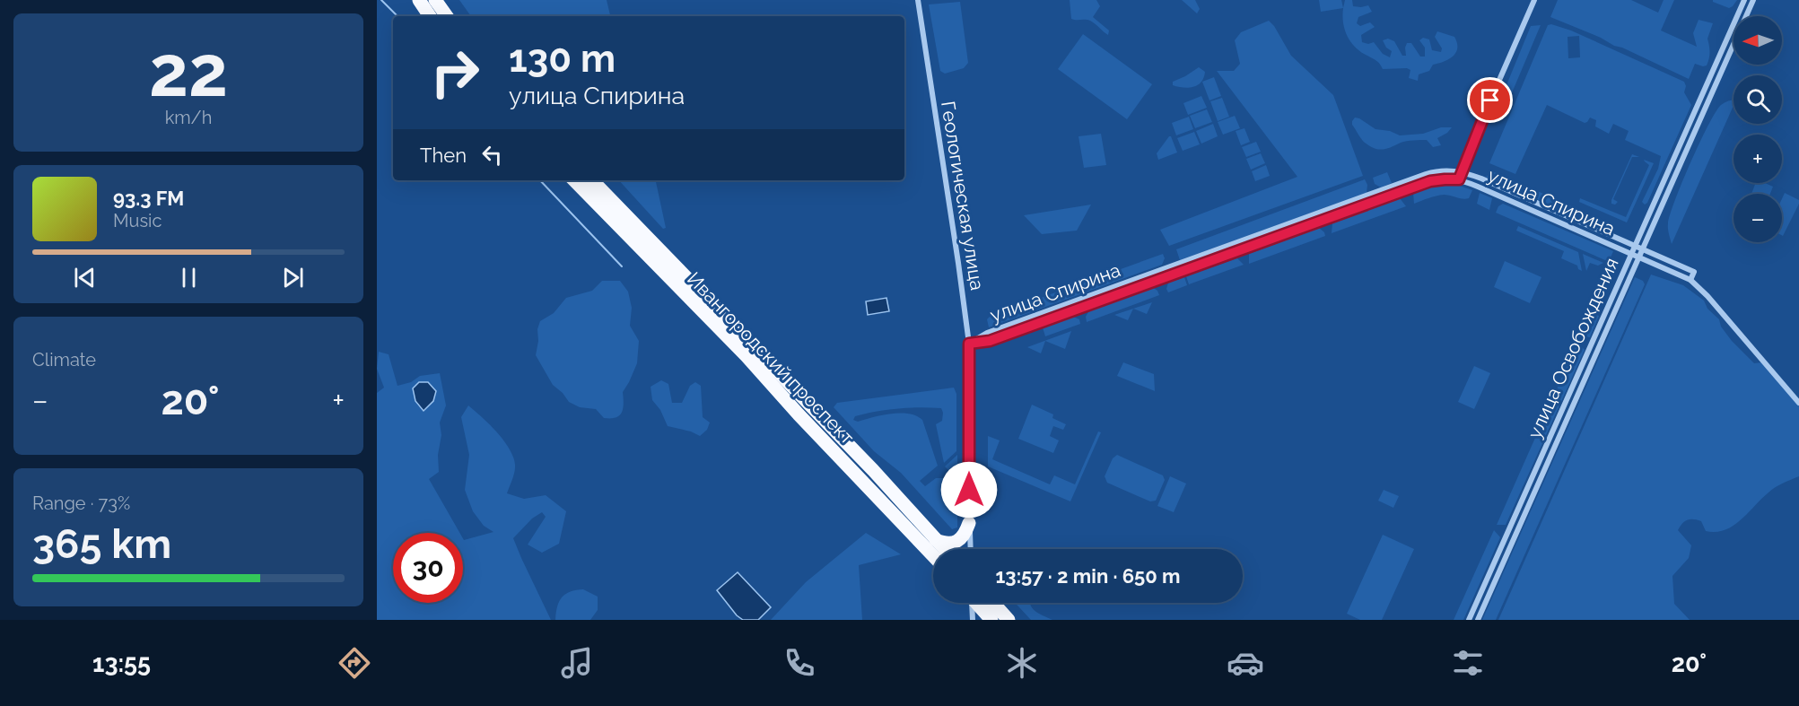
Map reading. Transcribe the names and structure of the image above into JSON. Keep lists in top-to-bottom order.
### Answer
{
  "streets": {
    "highway": ["Ивангородский проспект"],
    "street": ["Геологическая улица", "улица Спирина", "улица Освобождения"]
  },
  "crossings": [
    ["Геологическая улица", "улица Спирина"],
    ["улица Спирина", "улица Освобождения"]
  ],
  "north": "left",
  "page": {
    "tile": [
      ["22", "km/h"],
      "Climate",
      ["Range · 73%", "365 km"]
    ],
    "map_buttons": ["+", "−"],
    "turn": ["130 m", "улица Спирина"],
    "then": "Then",
    "song": ["93.3 FM", "Music"],
    "heat": ["−", "20°", "+"],
    "limit": "30",
    "trip": "13:57 · 2 min · 650 m",
    "tabs": ["13:55", "20°"]
  }
}
